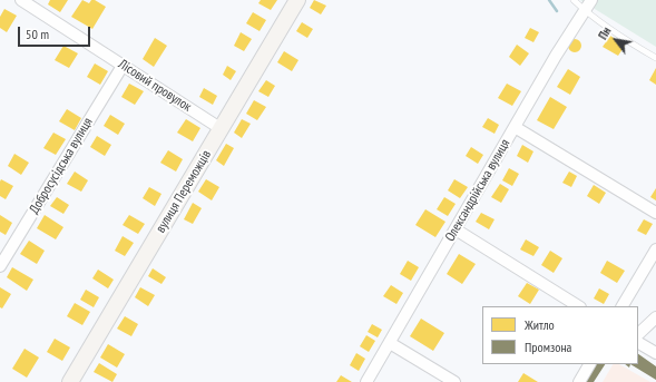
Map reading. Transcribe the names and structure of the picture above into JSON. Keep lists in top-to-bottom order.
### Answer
{
  "streets": {
    "street": [
      "Лісовий провулок",
      "Добросусідська вулиця",
      "Олександрійська вулиця",
      "вулиця Переможців"
    ]
  },
  "crossings": [
    ["Лісовий провулок", "Добросусідська вулиця"],
    ["Лісовий провулок", "вулиця Переможців"]
  ],
  "legend": ["Житло", "Промзона"],
  "scale_bar": "50 m",
  "north": "top left"
}
